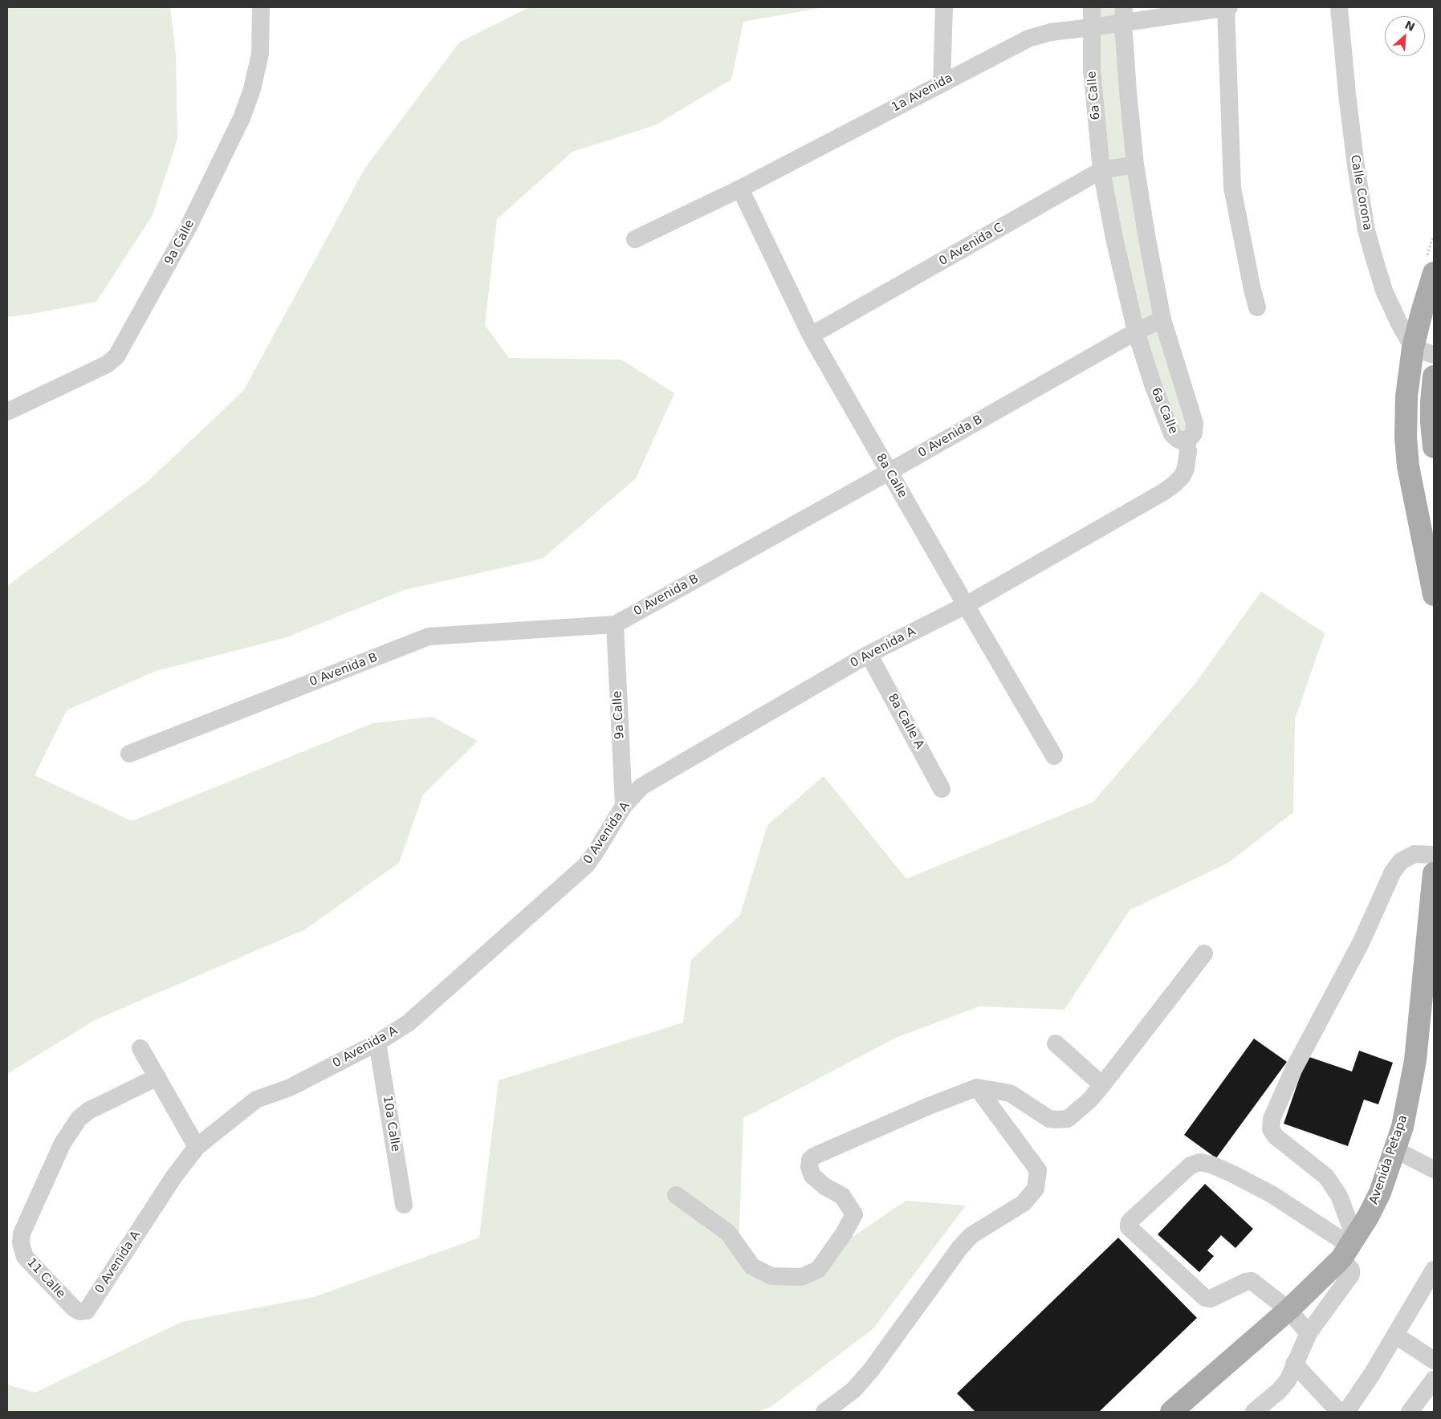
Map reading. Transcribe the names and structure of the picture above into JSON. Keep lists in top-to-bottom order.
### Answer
{
  "streets": {
    "main road": ["Avenida Petapa"],
    "street": [
      "1a Avenida",
      "6a Calle",
      "Calle Corona",
      "9a Calle",
      "0 Avenida C",
      "0 Avenida B",
      "8a Calle",
      "0 Avenida A",
      "8a Calle A",
      "10a Calle",
      "11 Calle"
    ]
  },
  "crossings": [
    ["1a Avenida", "6a Calle"],
    ["1a Avenida", "8a Calle"],
    ["6a Calle", "0 Avenida C"],
    ["6a Calle", "0 Avenida B"],
    ["6a Calle", "0 Avenida A"],
    ["9a Calle", "0 Avenida B"],
    ["9a Calle", "0 Avenida A"],
    ["0 Avenida C", "8a Calle"],
    ["0 Avenida B", "8a Calle"],
    ["8a Calle", "0 Avenida A"],
    ["0 Avenida A", "8a Calle A"],
    ["0 Avenida A", "10a Calle"],
    ["0 Avenida A", "11 Calle"]
  ],
  "north": "top right"
}
